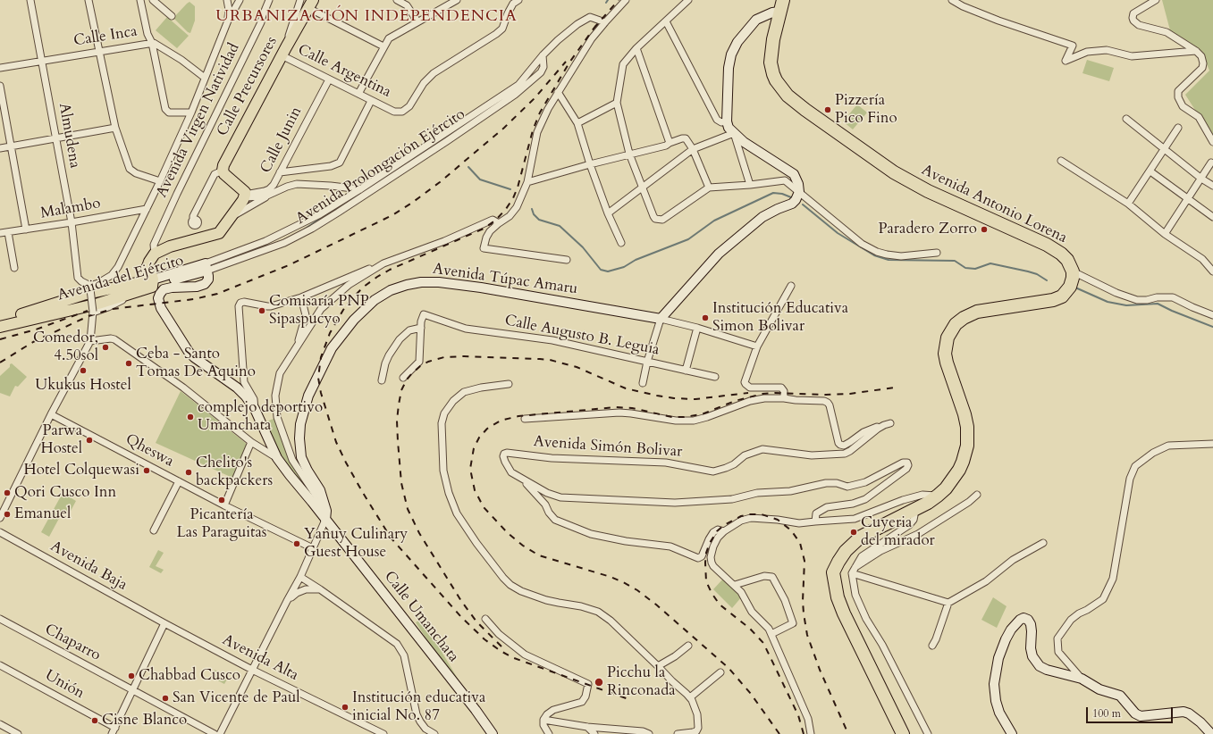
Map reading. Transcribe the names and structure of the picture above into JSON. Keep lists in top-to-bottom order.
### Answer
{
  "streets": {
    "highway": ["Avenida Antonio Lorena"],
    "main road": ["Calle Precursores", "Avenida del Ejército"],
    "street": [
      "Calle Inca",
      "Calle Argentina",
      "Avenida Virgen Natividad",
      "Almudena",
      "Calle Junin",
      "Avenida Prolongación Ejército",
      "Malambo",
      "Avenida Túpac Amaru",
      "Calle Augusto B. Leguia",
      "Avenida Simón Bolivar",
      "Qheswa",
      "Avenida Baja",
      "Calle Umanchata",
      "Chaparro",
      "Avenida Alta",
      "Unión"
    ]
  },
  "crossings": [
    ["Calle Inca", "Almudena"],
    ["Calle Argentina", "Calle Precursores"],
    ["Calle Argentina", "Calle Junin"],
    ["Almudena", "Malambo"],
    ["Avenida Prolongación Ejército", "Avenida del Ejército"],
    ["Avenida Prolongación Ejército", "Calle Umanchata"],
    ["Avenida del Ejército", "Calle Umanchata"],
    ["Avenida Túpac Amaru", "Calle Umanchata"],
    ["Avenida Baja", "Avenida Alta"]
  ],
  "districts": ["URBANIZACIÓN INDEPENDENCIA"],
  "places": [
    "Pizzería Pico Fino",
    "Paradero Zorro",
    "Comisaría PNP Sipaspucyo",
    "Institución Educativa Simon Bolivar",
    "Comedor, 4.50sol",
    "Ceba - Santo Tomas De Aquino",
    "Ukukus Hostel",
    "complejo deportivo Umanchata",
    "Parwa Hostel",
    "Hotel Colquewasi",
    "Chelito's backpackers",
    "Qori Cusco Inn",
    "Picantería Las Paraguitas",
    "Emanuel",
    "Cuyeria del mirador",
    "Yanuy Culinary Guest House",
    "Chabbad Cusco",
    "Picchu la Rinconada",
    "San Vicente de Paul",
    "Institución educativa inicial No. 87",
    "Cisne Blanco"
  ],
  "scale_bar": "100 m"
}
